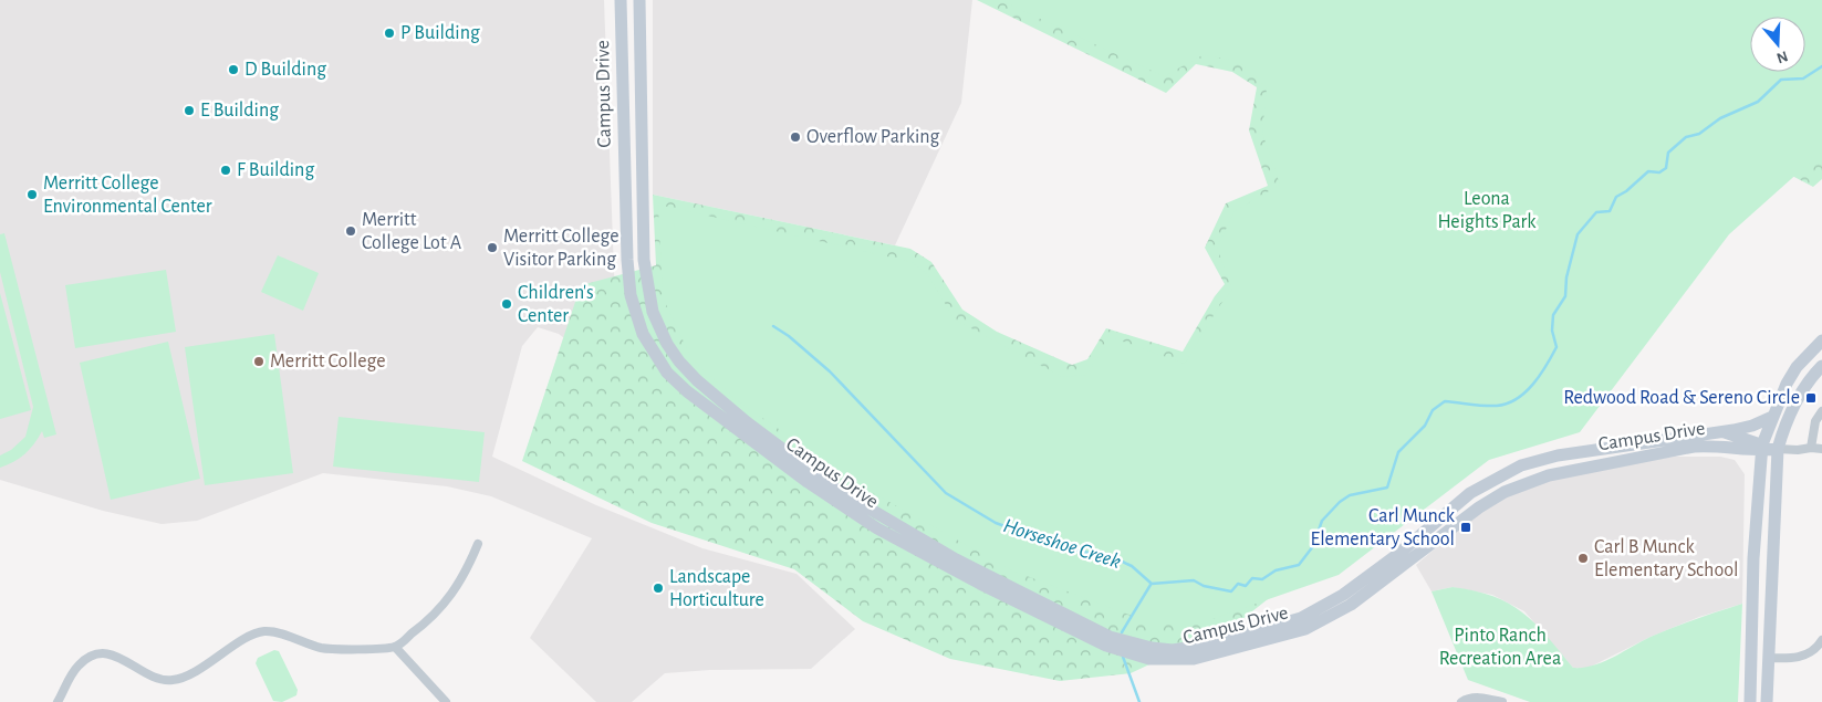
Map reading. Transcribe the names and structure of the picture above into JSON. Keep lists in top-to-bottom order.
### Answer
{
  "streets": {
    "street": ["Campus Drive"]
  },
  "water": ["Horseshoe Creek"],
  "parks": ["Leona Heights Park", "Pinto Ranch Recreation Area"],
  "places": {
    "other": [
      "P Building",
      "D Building",
      "E Building",
      "Overflow Parking",
      "F Building",
      "Merritt College Environmental Center",
      "Merritt College Lot A",
      "Merritt College Visitor Parking",
      "Children's Center",
      "Merritt College",
      "Carl B Munck Elementary School",
      "Landscape Horticulture"
    ],
    "transit": ["Redwood Road & Sereno Circle", "Carl Munck Elementary School"]
  },
  "north": "bottom"
}
